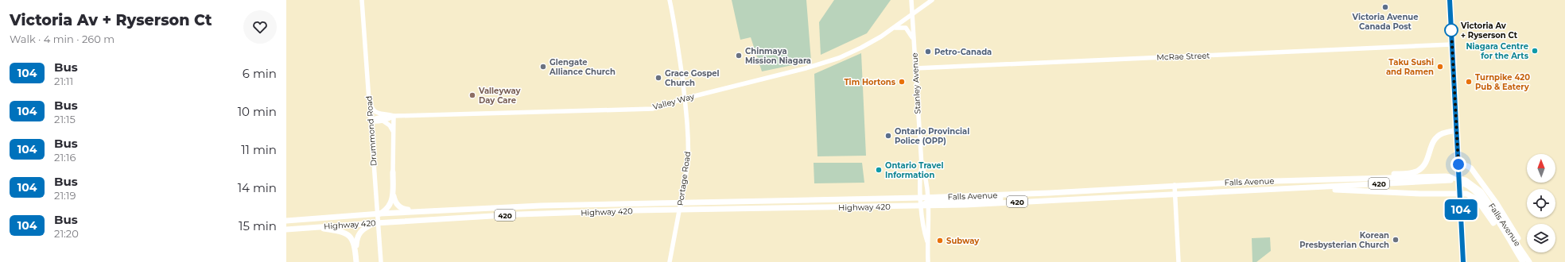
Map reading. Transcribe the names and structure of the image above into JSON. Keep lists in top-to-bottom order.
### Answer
{
  "streets": {
    "highway": ["Falls Avenue", "420", "Highway 420"],
    "street": [
      "McRae Street",
      "Stanley Avenue",
      "Valley Way",
      "Drummond Road",
      "Portage Road"
    ]
  },
  "crossings": [
    ["McRae Street", "Stanley Avenue"],
    ["Stanley Avenue", "Valley Way"],
    ["Stanley Avenue", "Falls Avenue"],
    ["Stanley Avenue", "Highway 420"],
    ["Valley Way", "Drummond Road"],
    ["Valley Way", "Portage Road"],
    ["Falls Avenue", "Highway 420"]
  ],
  "places": [
    "Victoria Avenue Canada Post",
    "Victoria Av + Ryserson Ct",
    "Niagara Centre for the Arts",
    "Petro-Canada",
    "Chinmaya Mission Niagara",
    "Glengate Alliance Church",
    "Taku Sushi and Ramen",
    "Grace Gospel Church",
    "Tim Hortons",
    "Turnpike 420 Pub & Eatery",
    "Valleyway Day Care",
    "Ontario Provincial Police (OPP)",
    "Ontario Travel Information",
    "Korean Presbysterian Church",
    "Subway"
  ],
  "lines": ["bus line 104"],
  "north": "top",
  "page": {
    "heading": ["Victoria Av + Ryserson Ct", "Walk · 4 min · 260 m"],
    "on_map": "104",
    "list": [
      {
        "mark": "104",
        "name": "Bus",
        "note": "21:11",
        "value": "6 min"
      },
      {
        "mark": "104",
        "name": "Bus",
        "note": "21:15",
        "value": "10 min"
      },
      {
        "mark": "104",
        "name": "Bus",
        "note": "21:16",
        "value": "11 min"
      },
      {
        "mark": "104",
        "name": "Bus",
        "note": "21:19",
        "value": "14 min"
      },
      {
        "mark": "104",
        "name": "Bus",
        "note": "21:20",
        "value": "15 min"
      }
    ]
  }
}
